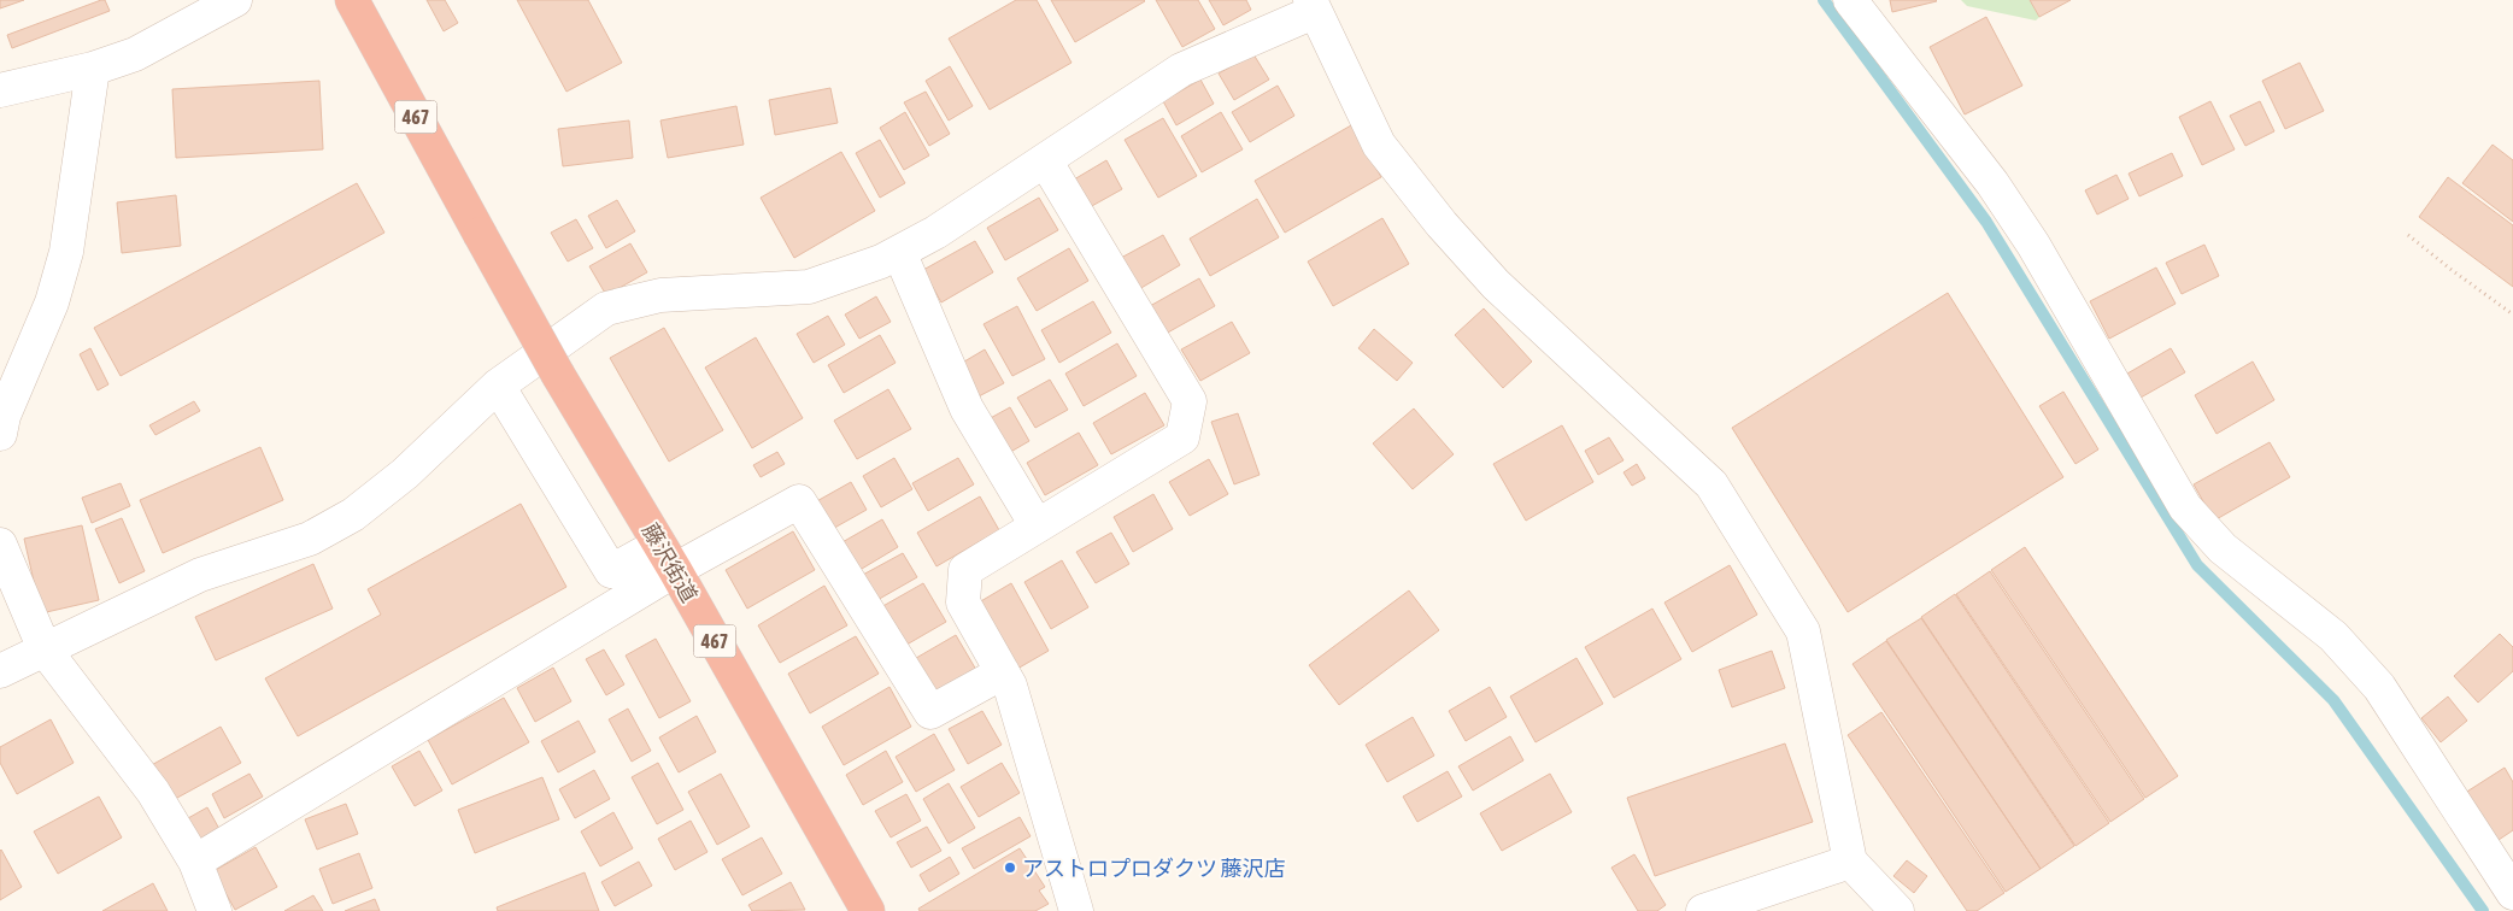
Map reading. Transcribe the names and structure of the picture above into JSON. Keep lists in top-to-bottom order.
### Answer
{
  "streets": {
    "highway": ["467", "藤沢街道"]
  },
  "places": ["アストロプロダクツ 藤沢店"]
}
